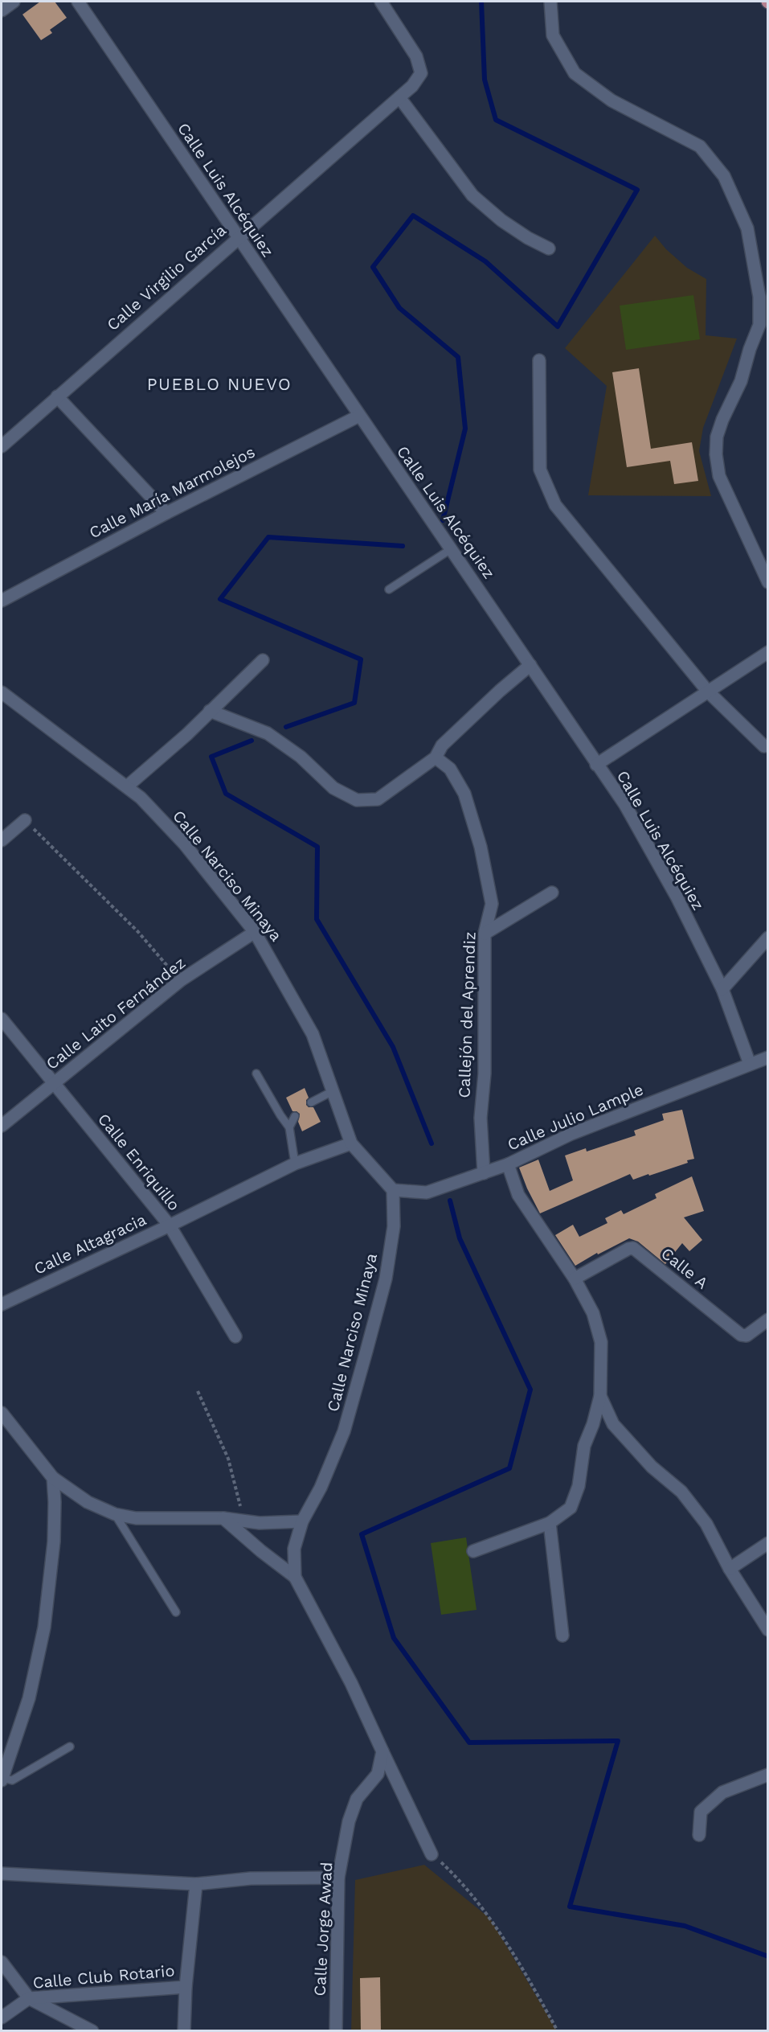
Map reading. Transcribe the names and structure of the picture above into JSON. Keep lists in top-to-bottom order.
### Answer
{
  "streets": {
    "street": [
      "Calle Luis Alcéquiez",
      "Calle Virgilio García",
      "Calle María Marmolejos",
      "Calle Narciso Minaya",
      "Calle Laito Fernández",
      "Callejón del Aprendiz",
      "Calle Julio Lample",
      "Calle Enriquillo",
      "Calle Altagracia",
      "Calle A",
      "Calle Jorge Awad",
      "Calle Club Rotario"
    ]
  },
  "crossings": [
    ["Calle Luis Alcéquiez", "Calle Virgilio García"],
    ["Calle Luis Alcéquiez", "Calle María Marmolejos"],
    ["Calle Luis Alcéquiez", "Calle Julio Lample"],
    ["Calle Narciso Minaya", "Calle Laito Fernández"],
    ["Calle Narciso Minaya", "Calle Julio Lample"],
    ["Calle Narciso Minaya", "Calle Altagracia"],
    ["Calle Narciso Minaya", "Calle Jorge Awad"],
    ["Calle Laito Fernández", "Calle Enriquillo"],
    ["Callejón del Aprendiz", "Calle Julio Lample"],
    ["Calle Enriquillo", "Calle Altagracia"]
  ],
  "districts": ["PUEBLO NUEVO"]
}
